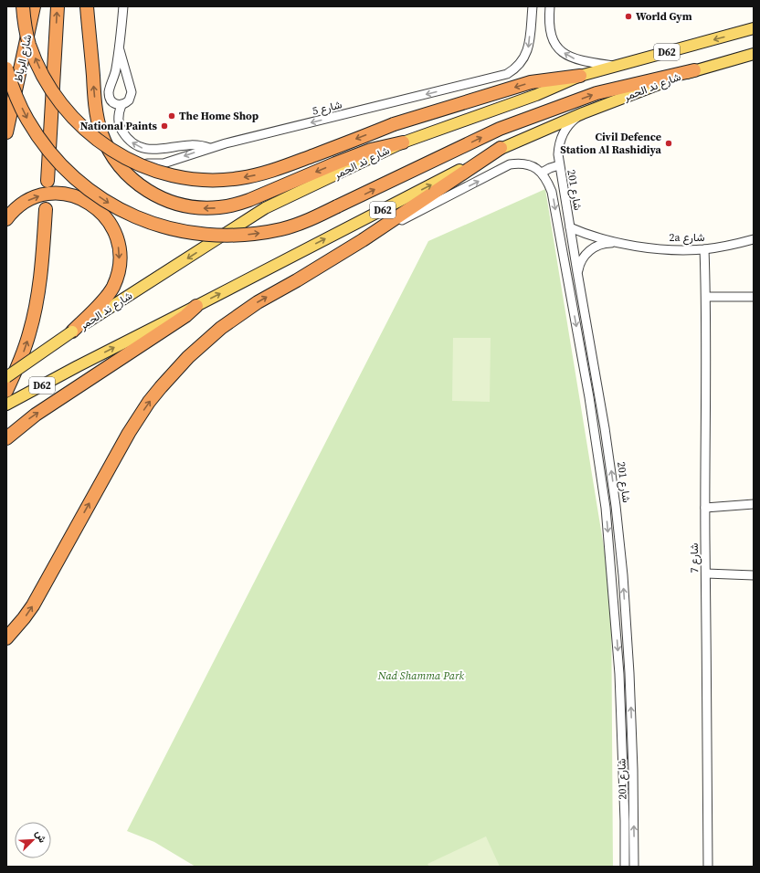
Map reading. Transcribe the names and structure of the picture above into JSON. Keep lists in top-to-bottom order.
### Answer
{
  "streets": {
    "highway": ["شارع الرباط"],
    "main road": ["D62", "شارع ند الحمر"],
    "street": [
      "شارع 5",
      "شارع 201",
      "2a شارع",
      "شارع 7"
    ]
  },
  "crossings": [
    ["شارع ند الحمر", "شارع 201"],
    ["شارع 201", "2a شارع"],
    ["2a شارع", "شارع 7"]
  ],
  "one_way": ["شارع 5"],
  "parks": ["Nad Shamma Park"],
  "places": [
    "World Gym",
    "The Home Shop",
    "National Paints",
    "Civil Defence Station Al Rashidiya"
  ],
  "north": "top right"
}
